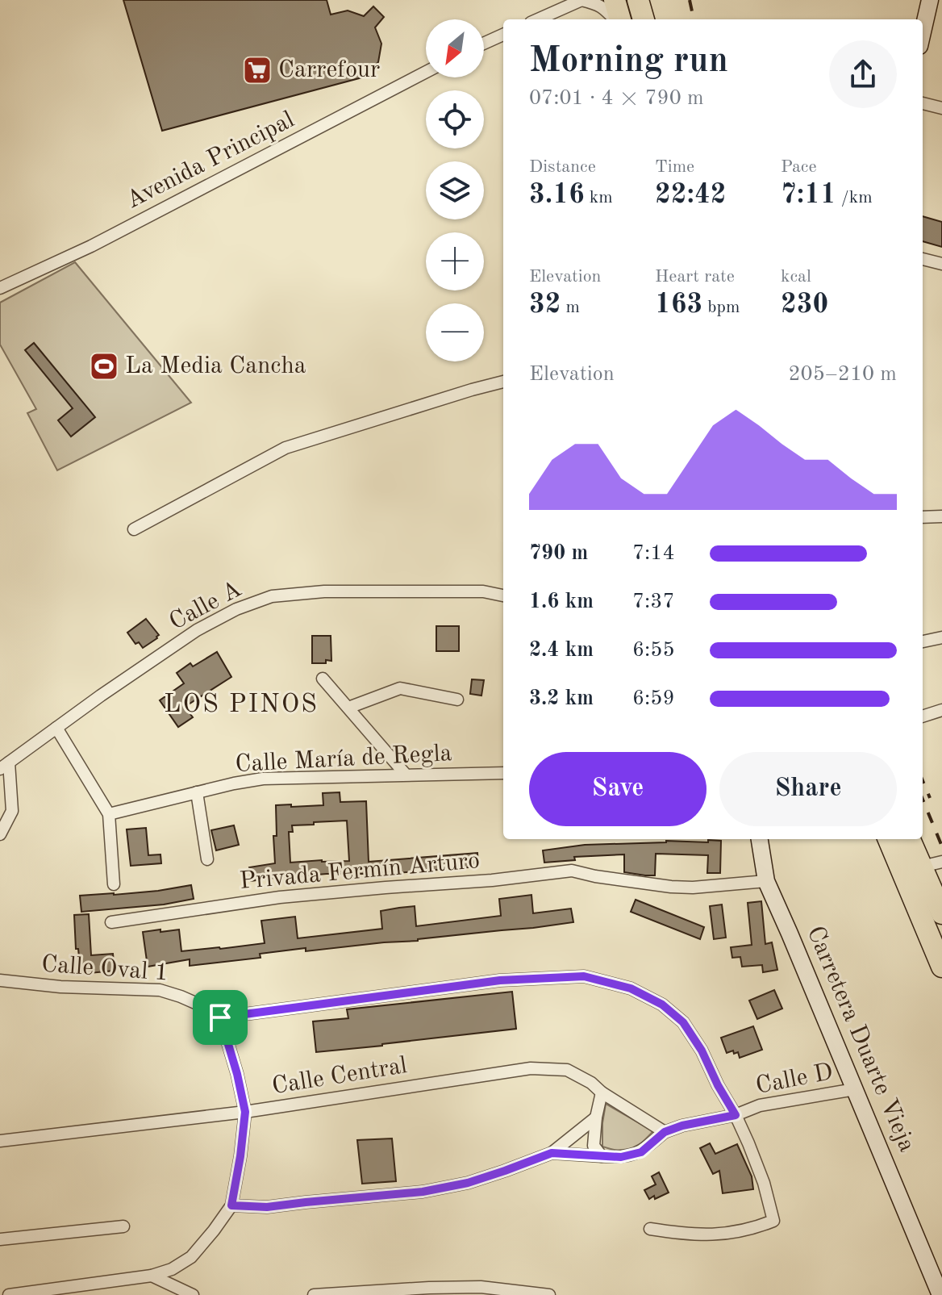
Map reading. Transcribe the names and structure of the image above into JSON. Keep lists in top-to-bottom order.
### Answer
{
  "streets": {
    "main road": ["Carretera Duarte Vieja"],
    "street": [
      "Avenida Principal",
      "Calle A",
      "Calle María de Regla",
      "Privada Fermín Arturo",
      "Calle Oval 1",
      "Calle Central",
      "Calle D"
    ]
  },
  "crossings": [
    ["Privada Fermín Arturo", "Carretera Duarte Vieja"],
    ["Carretera Duarte Vieja", "Calle D"]
  ],
  "districts": ["LOS PINOS"],
  "places": {
    "supermarket": ["Carrefour"],
    "sports": ["La Media Cancha"]
  },
  "north": "bottom left",
  "page": {
    "map_buttons": ["+", "−"],
    "heading": ["Morning run", "07:01 · 4 × 790 m"],
    "stats": [
      ["Distance", "3.16 km"],
      ["Time", "22:42"],
      ["Pace", "7:11 /km"],
      ["Elevation", "32 m"],
      ["Heart rate", "163 bpm"],
      ["kcal", "230"]
    ],
    "chart": ["Elevation", "205–210 m"],
    "list": [
      {
        "name": "790 m",
        "note": "7:14"
      },
      {
        "name": "1.6 km",
        "note": "7:37"
      },
      {
        "name": "2.4 km",
        "note": "6:55"
      },
      {
        "name": "3.2 km",
        "note": "6:59"
      }
    ],
    "buttons": ["Save", "Share"]
  }
}
